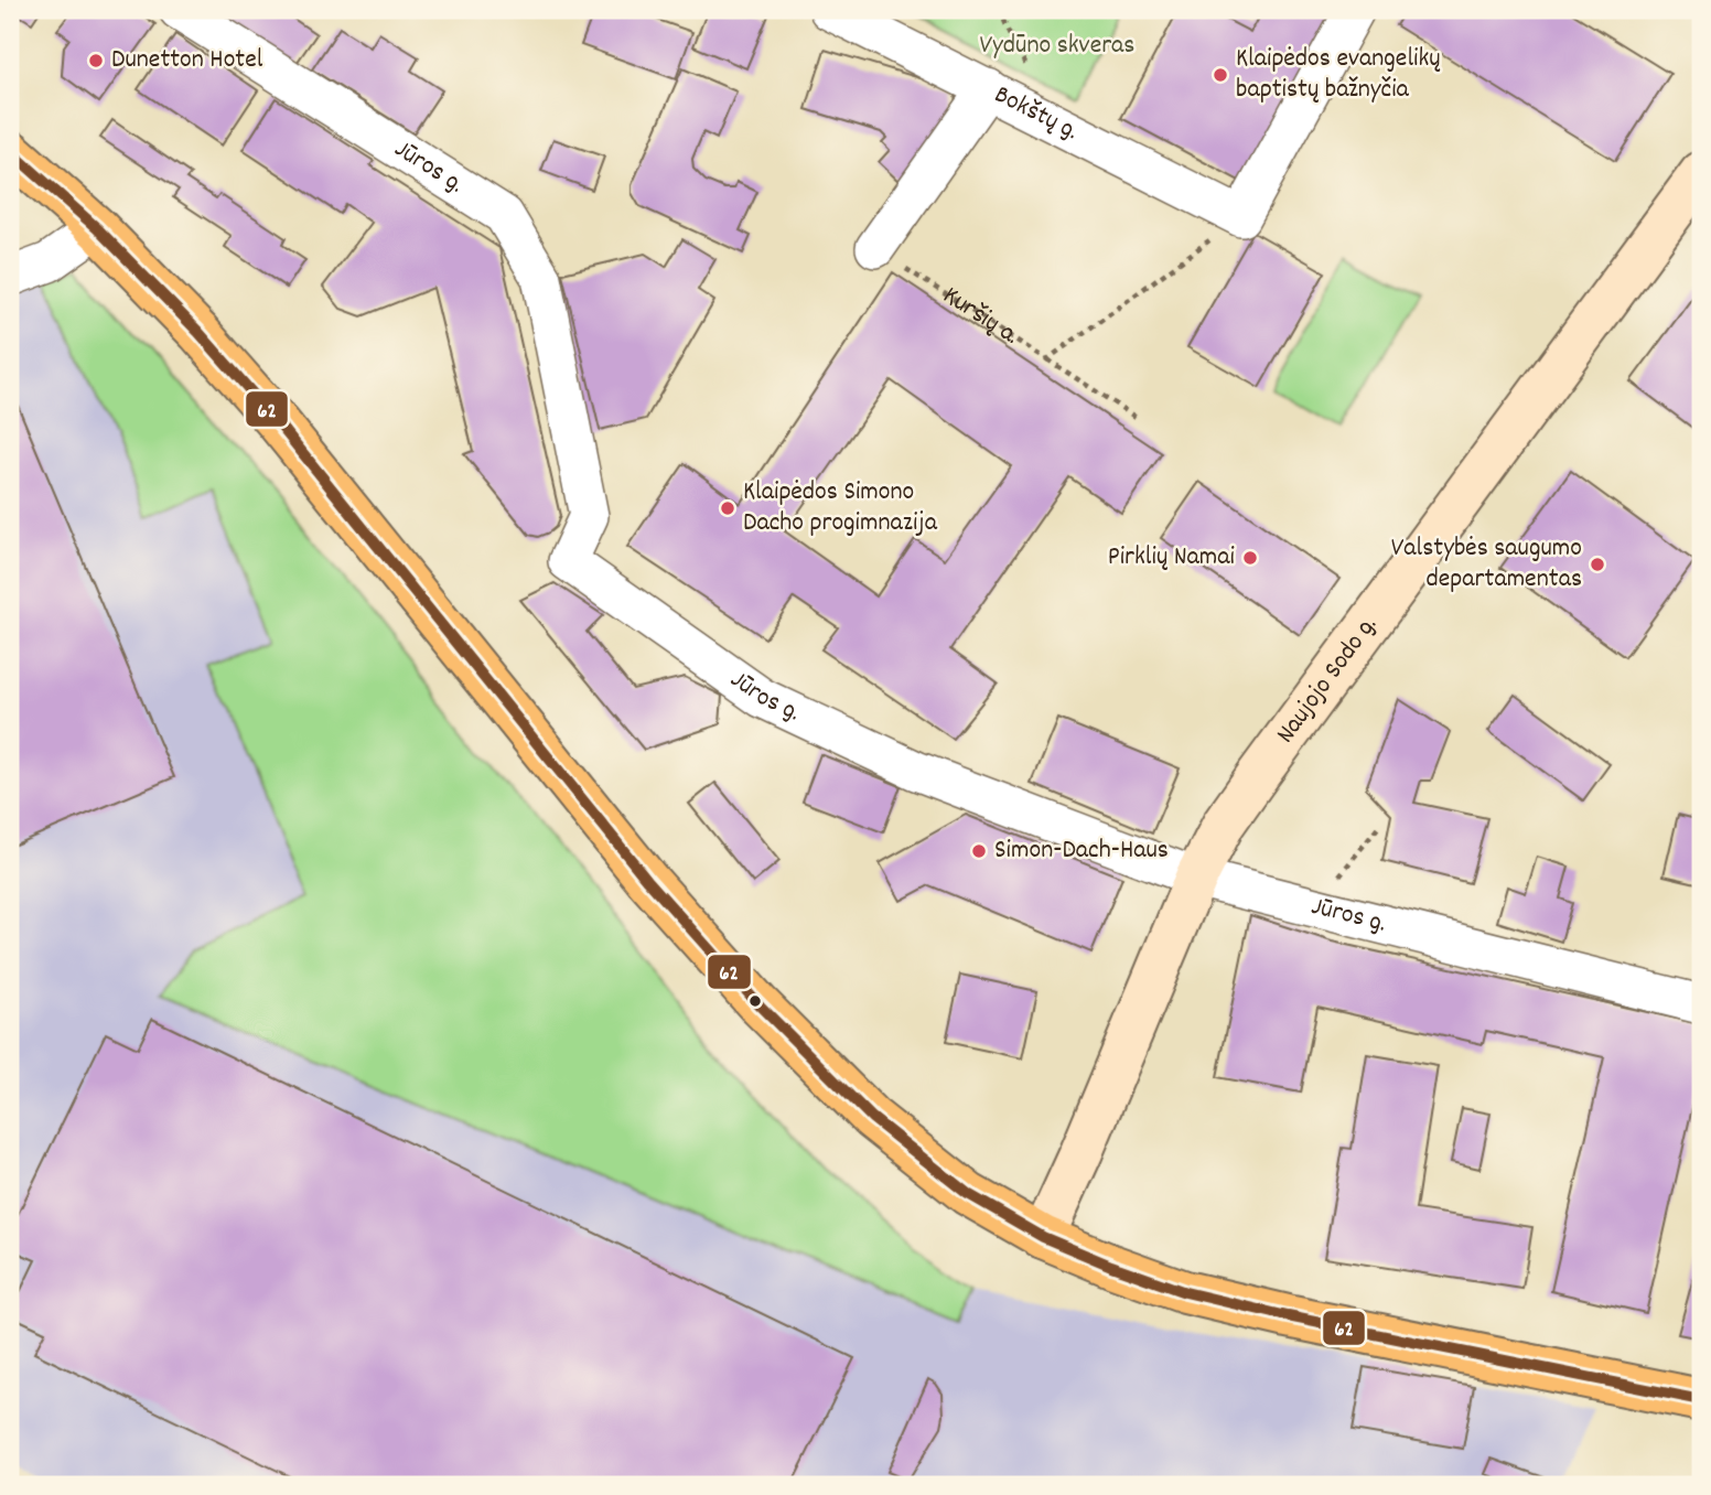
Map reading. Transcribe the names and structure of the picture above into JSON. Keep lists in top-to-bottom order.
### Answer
{
  "streets": {
    "main road": ["Naujojo Sodo g."],
    "street": ["Bokštų g.", "Jūros g."],
    "path": ["Kuršių a."]
  },
  "crossings": [
    ["Bokštų g.", "Kuršių a."],
    ["Jūros g.", "Naujojo Sodo g."]
  ],
  "parks": ["Vydūno skveras"],
  "places": [
    "Dunetton Hotel",
    "Klaipėdos evangelikų baptistų bažnyčia",
    "Klaipėdos Simono Dacho progimnazija",
    "Pirklių Namai",
    "Valstybės saugumo departamentas",
    "Simon-Dach-Haus"
  ],
  "lines": ["transit line 62"]
}
